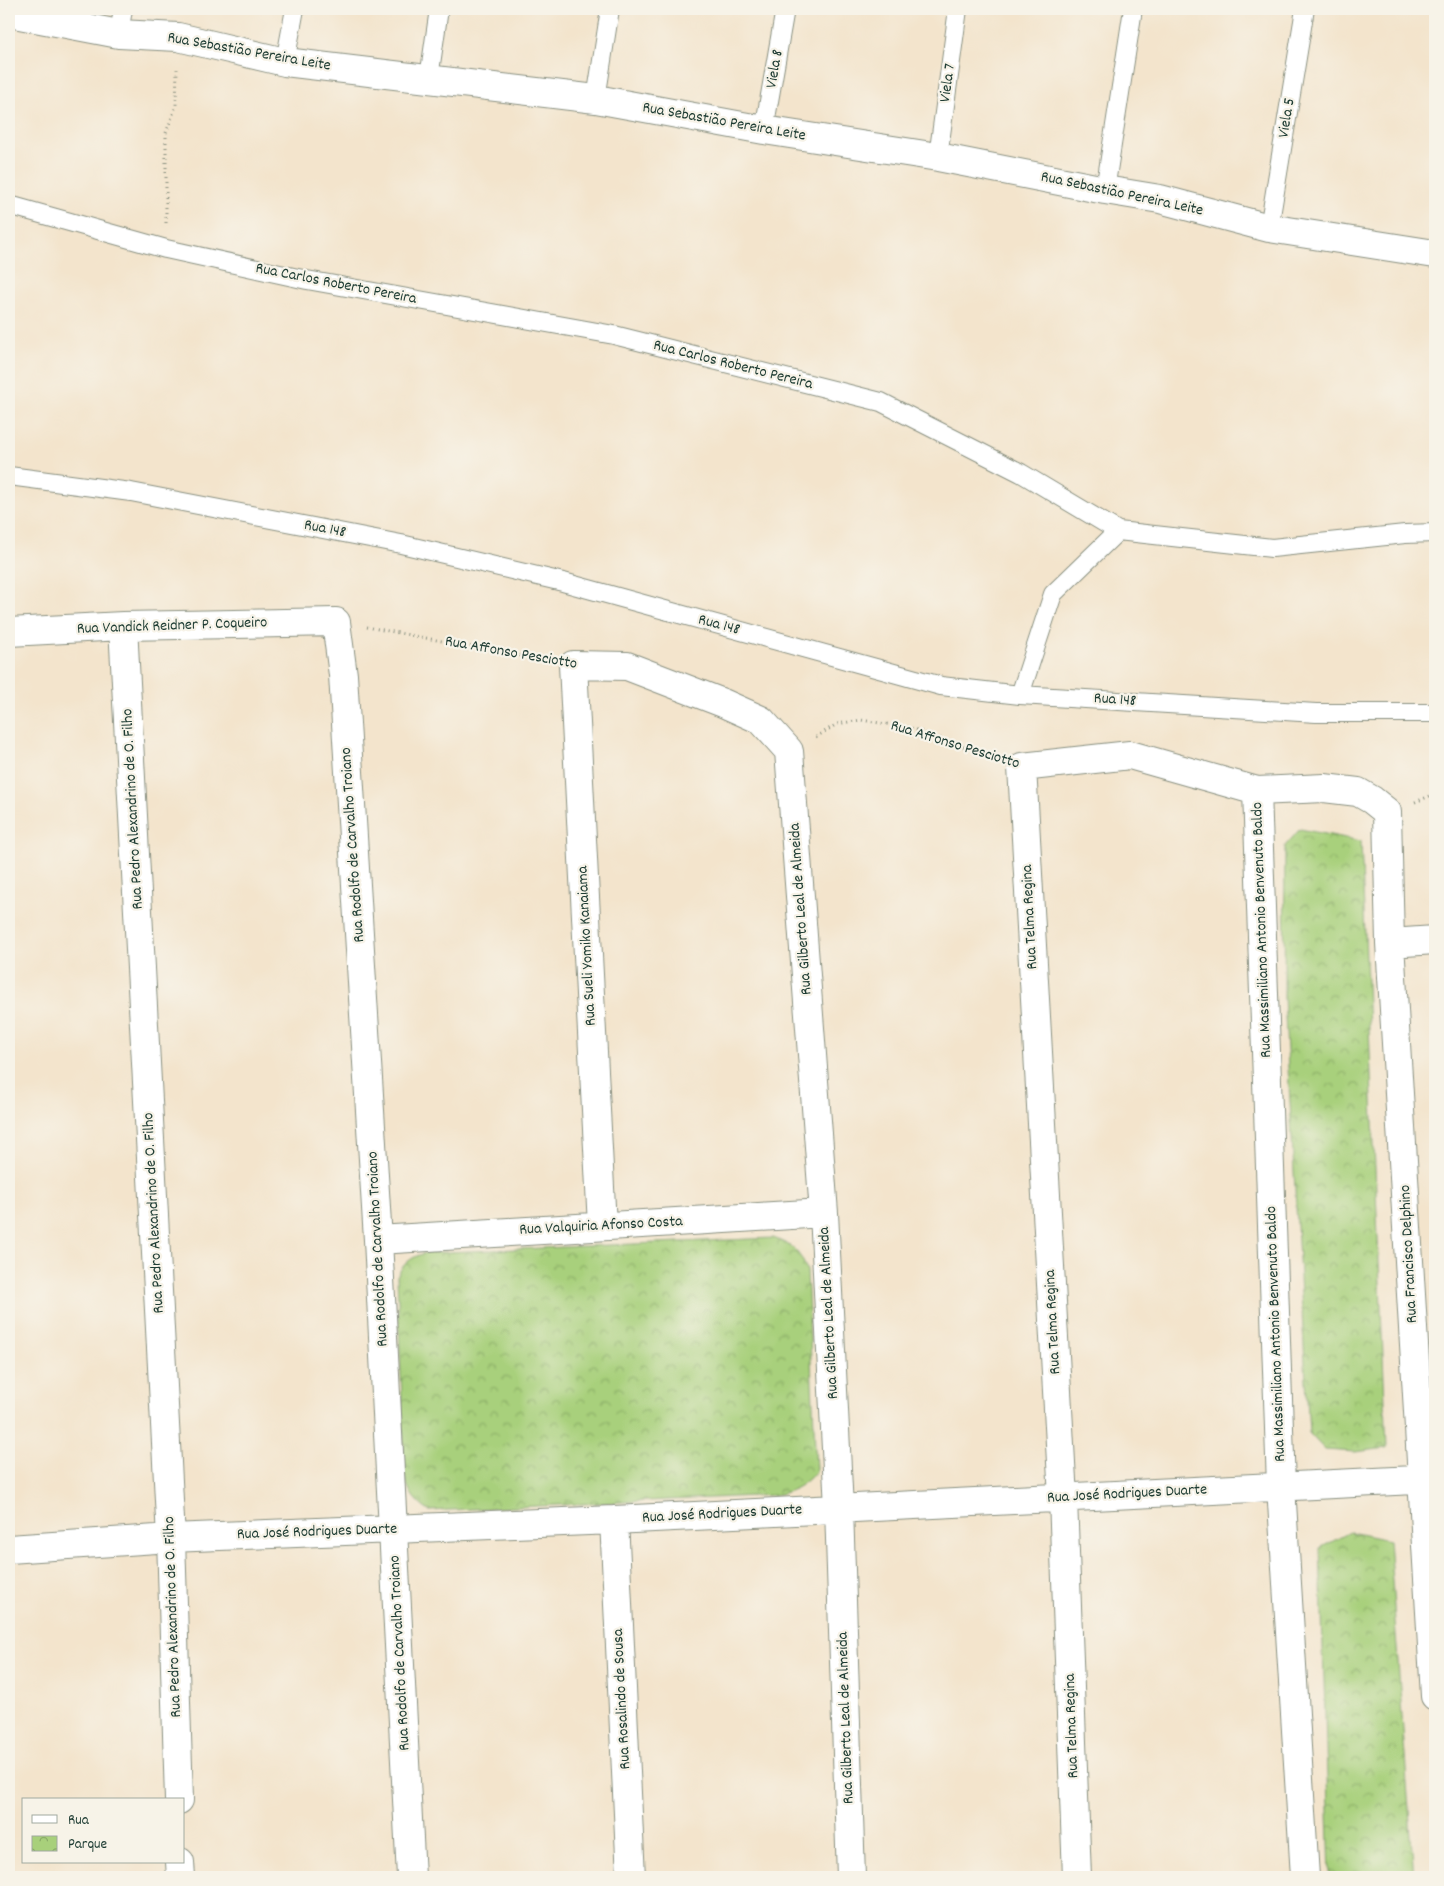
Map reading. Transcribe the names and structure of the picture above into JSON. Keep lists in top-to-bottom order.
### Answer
{
  "streets": {
    "street": [
      "Rua Sebastião Pereira Leite",
      "Rua Vandick Reidner P. Coqueiro",
      "Rua Affonso Pesciotto",
      "Rua Pedro Alexandrino de O. Filho",
      "Rua Rodolfo de Carvalho Troiano",
      "Rua Gilberto Leal de Almeida",
      "Rua Telma Regina",
      "Rua Massimiliano Antonio Benvenuto Baldo",
      "Rua Sueli Yomiko Kanaiama",
      "Rua Valquiria Afonso Costa",
      "Rua Francisco Delphino",
      "Rua José Rodrigues Duarte",
      "Rua Rosalindo de Sousa"
    ],
    "lane": [
      "Viela 8",
      "Viela 7",
      "Viela 5",
      "Rua Carlos Roberto Pereira",
      "Rua 148"
    ]
  },
  "crossings": [
    ["Rua Sebastião Pereira Leite", "Viela 8"],
    ["Rua Sebastião Pereira Leite", "Viela 7"],
    ["Rua Sebastião Pereira Leite", "Viela 5"],
    ["Rua Vandick Reidner P. Coqueiro", "Rua Affonso Pesciotto"],
    ["Rua Vandick Reidner P. Coqueiro", "Rua Pedro Alexandrino de O. Filho"],
    ["Rua Vandick Reidner P. Coqueiro", "Rua Rodolfo de Carvalho Troiano"],
    ["Rua Affonso Pesciotto", "Rua Rodolfo de Carvalho Troiano"],
    ["Rua Affonso Pesciotto", "Rua Gilberto Leal de Almeida"],
    ["Rua Affonso Pesciotto", "Rua Telma Regina"],
    ["Rua Affonso Pesciotto", "Rua Massimiliano Antonio Benvenuto Baldo"],
    ["Rua Affonso Pesciotto", "Rua Sueli Yomiko Kanaiama"],
    ["Rua Affonso Pesciotto", "Rua Francisco Delphino"],
    ["Rua Pedro Alexandrino de O. Filho", "Rua José Rodrigues Duarte"],
    ["Rua Rodolfo de Carvalho Troiano", "Rua Valquiria Afonso Costa"],
    ["Rua Rodolfo de Carvalho Troiano", "Rua José Rodrigues Duarte"],
    ["Rua Gilberto Leal de Almeida", "Rua Valquiria Afonso Costa"],
    ["Rua Gilberto Leal de Almeida", "Rua José Rodrigues Duarte"],
    ["Rua Telma Regina", "Rua José Rodrigues Duarte"],
    ["Rua Massimiliano Antonio Benvenuto Baldo", "Rua José Rodrigues Duarte"],
    ["Rua Sueli Yomiko Kanaiama", "Rua Valquiria Afonso Costa"],
    ["Rua Francisco Delphino", "Rua José Rodrigues Duarte"],
    ["Rua José Rodrigues Duarte", "Rua Rosalindo de Sousa"]
  ],
  "legend": ["Rua", "Parque"]
}
